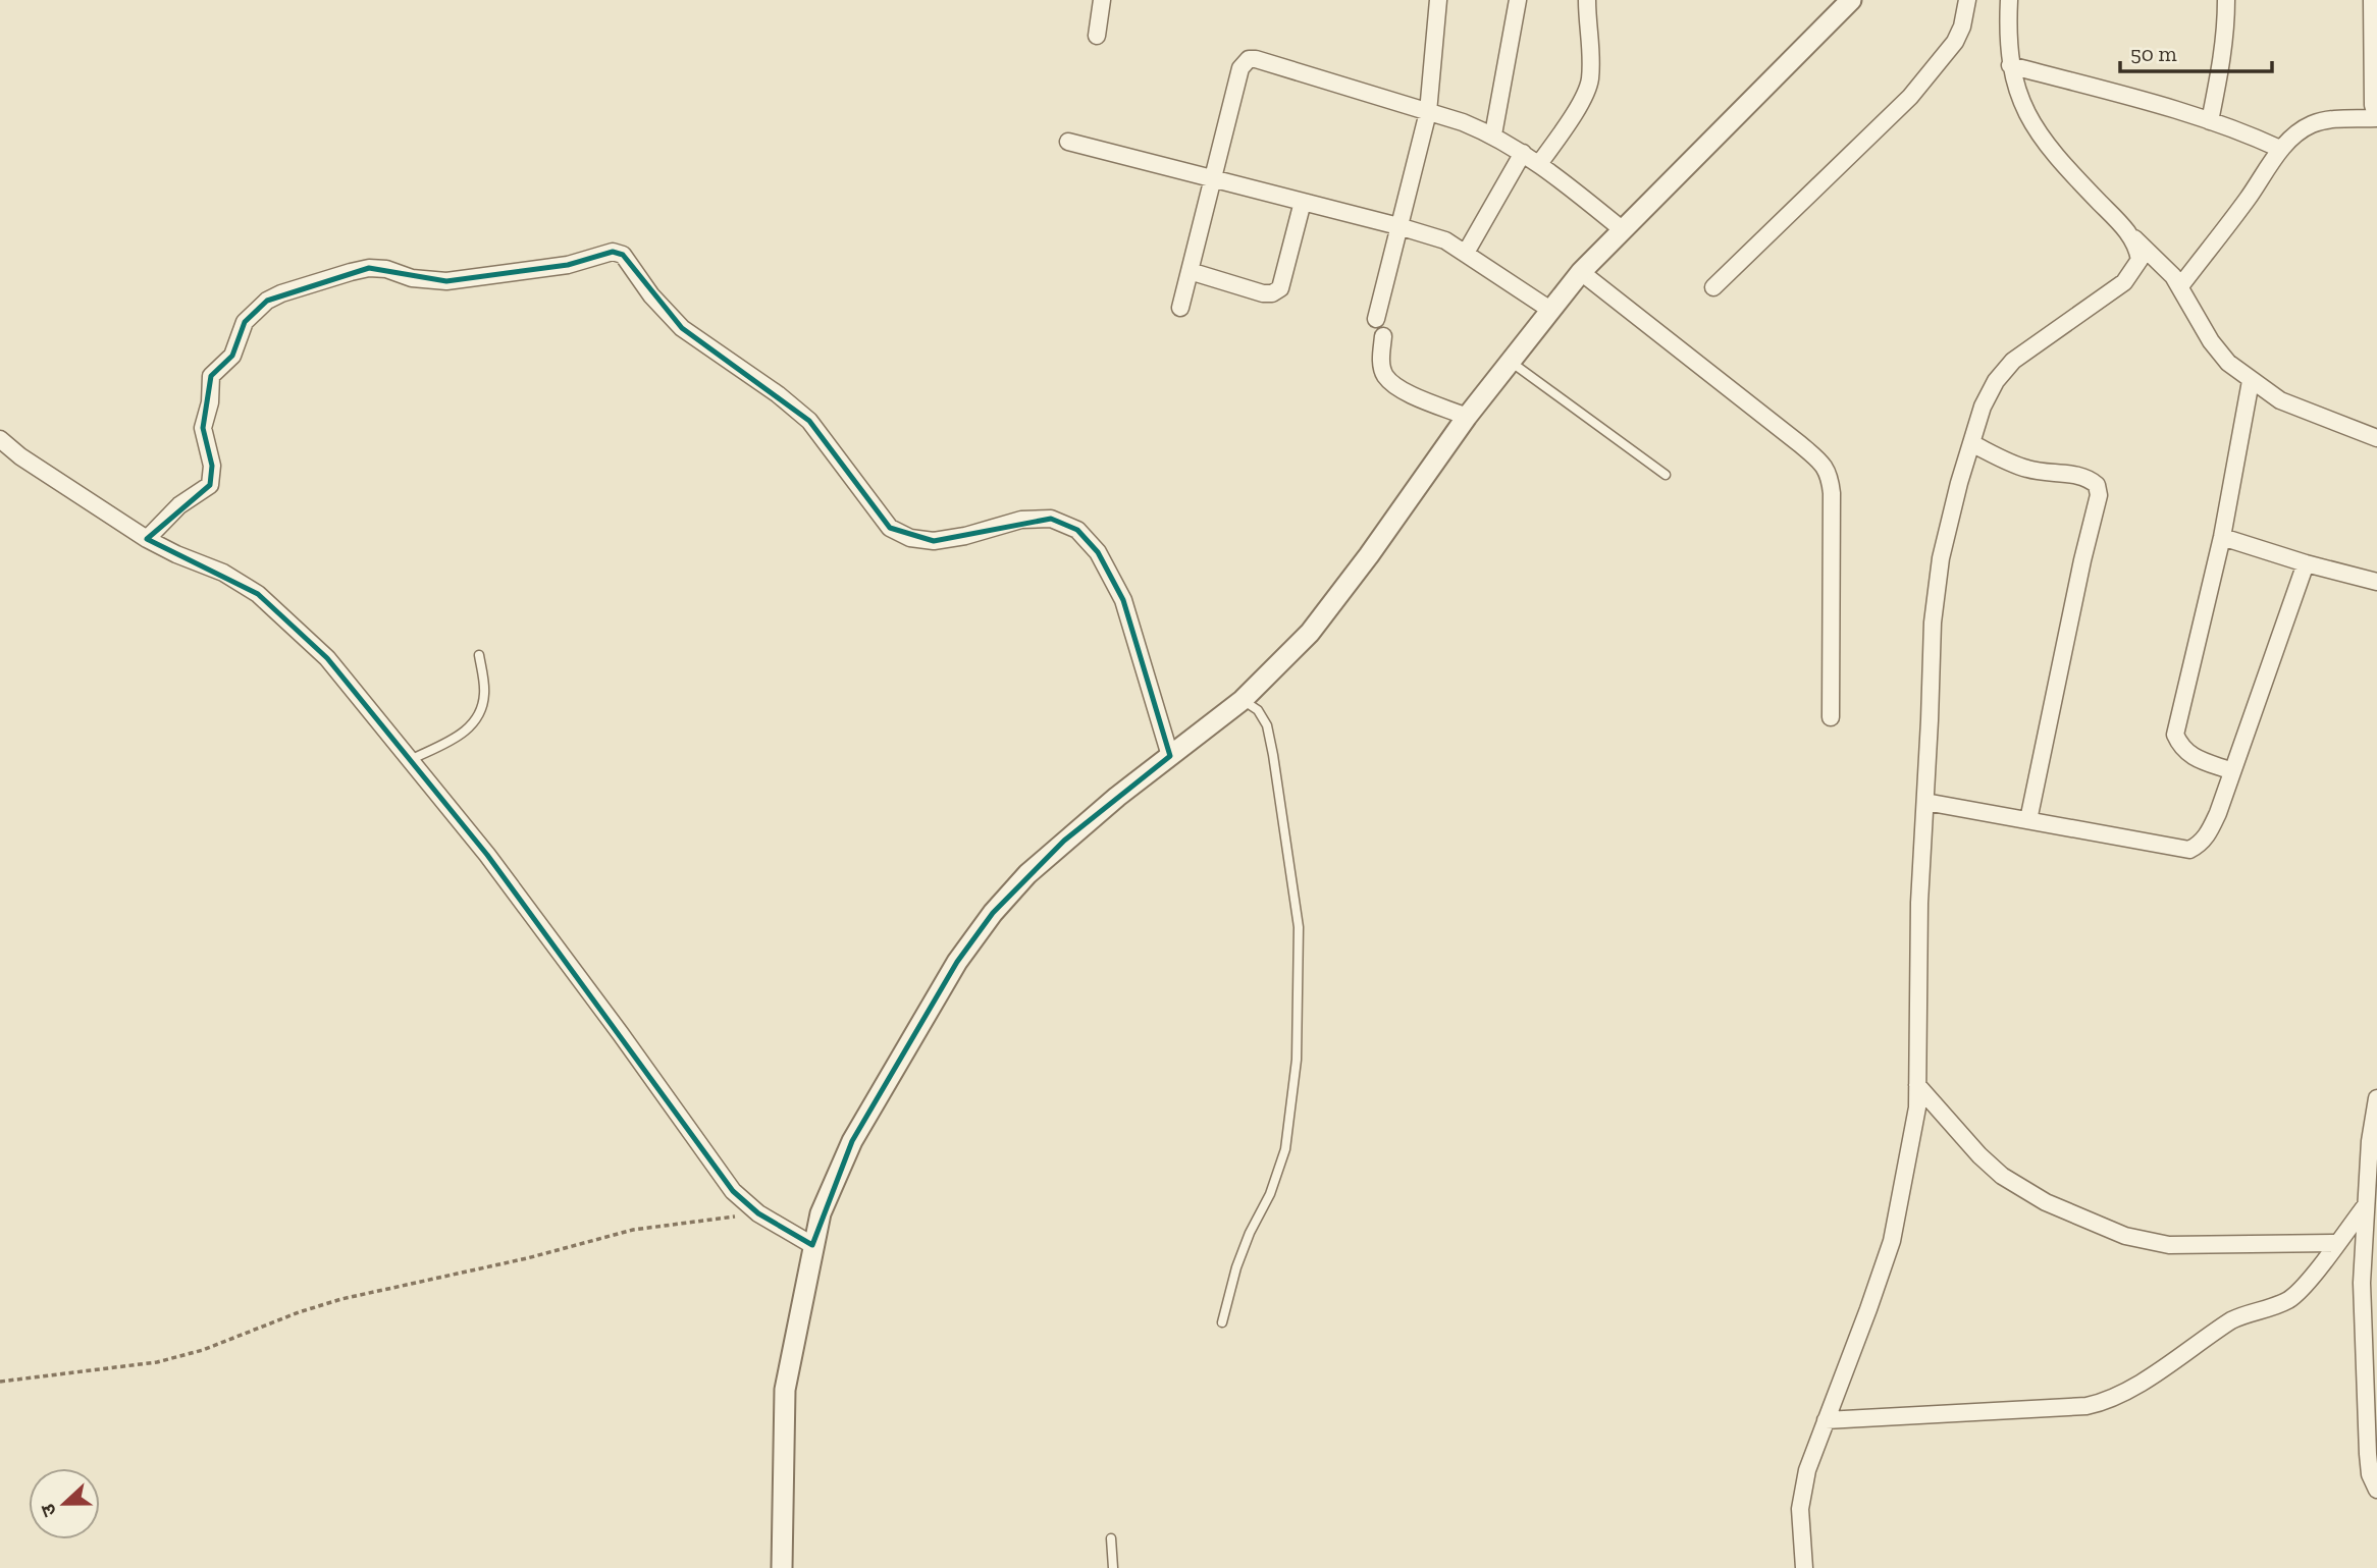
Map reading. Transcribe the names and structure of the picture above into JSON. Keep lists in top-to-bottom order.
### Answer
{
  "scale_bar": "50 m",
  "north": "left"
}
